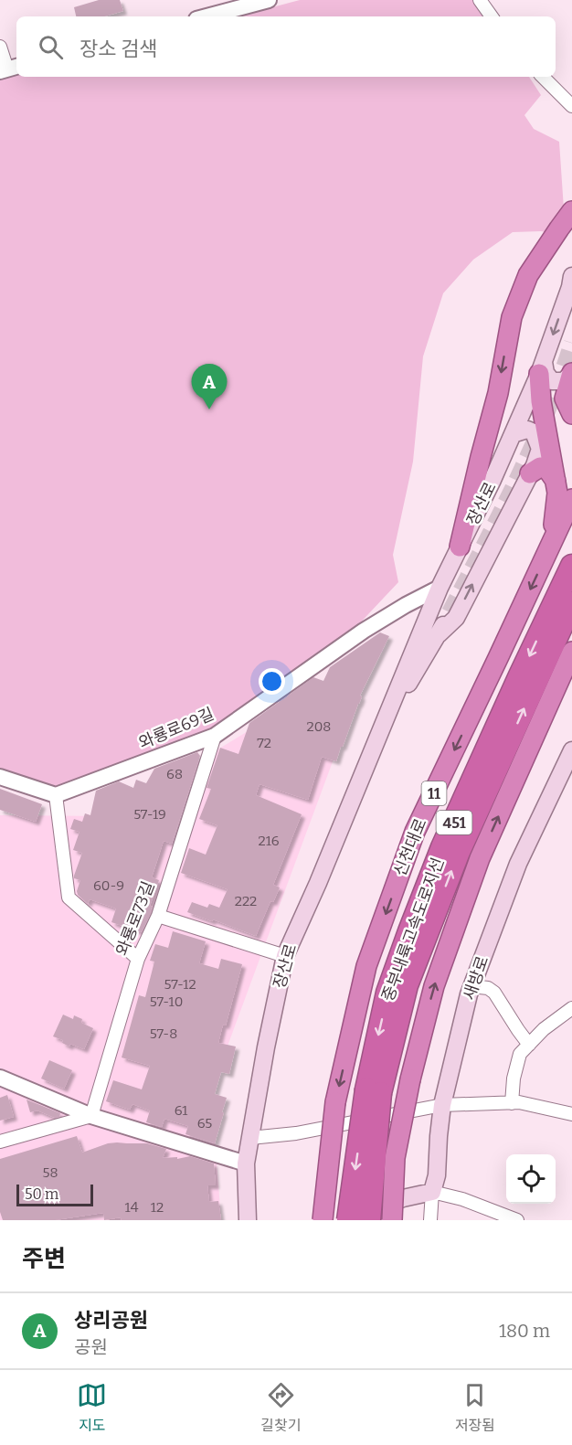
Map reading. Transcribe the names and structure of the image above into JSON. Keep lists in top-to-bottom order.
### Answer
{
  "streets": {
    "highway": [
      "11",
      "451",
      "신천대로",
      "중부내륙고속도로지선"
    ],
    "main road": ["장산로", "새방로"],
    "street": ["와룡로69길", "와룡로73길"]
  },
  "crossings": [
    ["장산로", "와룡로69길"],
    ["와룡로69길", "와룡로73길"]
  ],
  "house_numbers": [
    "208",
    "72",
    "68",
    "57-19",
    "216",
    "60-9",
    "222",
    "57-12",
    "57-10",
    "57-8",
    "61",
    "65",
    "58",
    "14",
    "12"
  ],
  "scale_bar": "50 m",
  "page": {
    "search": "장소 검색",
    "pins": "A",
    "scale": "50 m",
    "heading": "주변",
    "list": [
      {
        "mark": "A",
        "name": "상리공원",
        "note": "공원",
        "value": "180 m"
      }
    ],
    "nav": ["지도", "길찾기", "저장됨"]
  }
}
